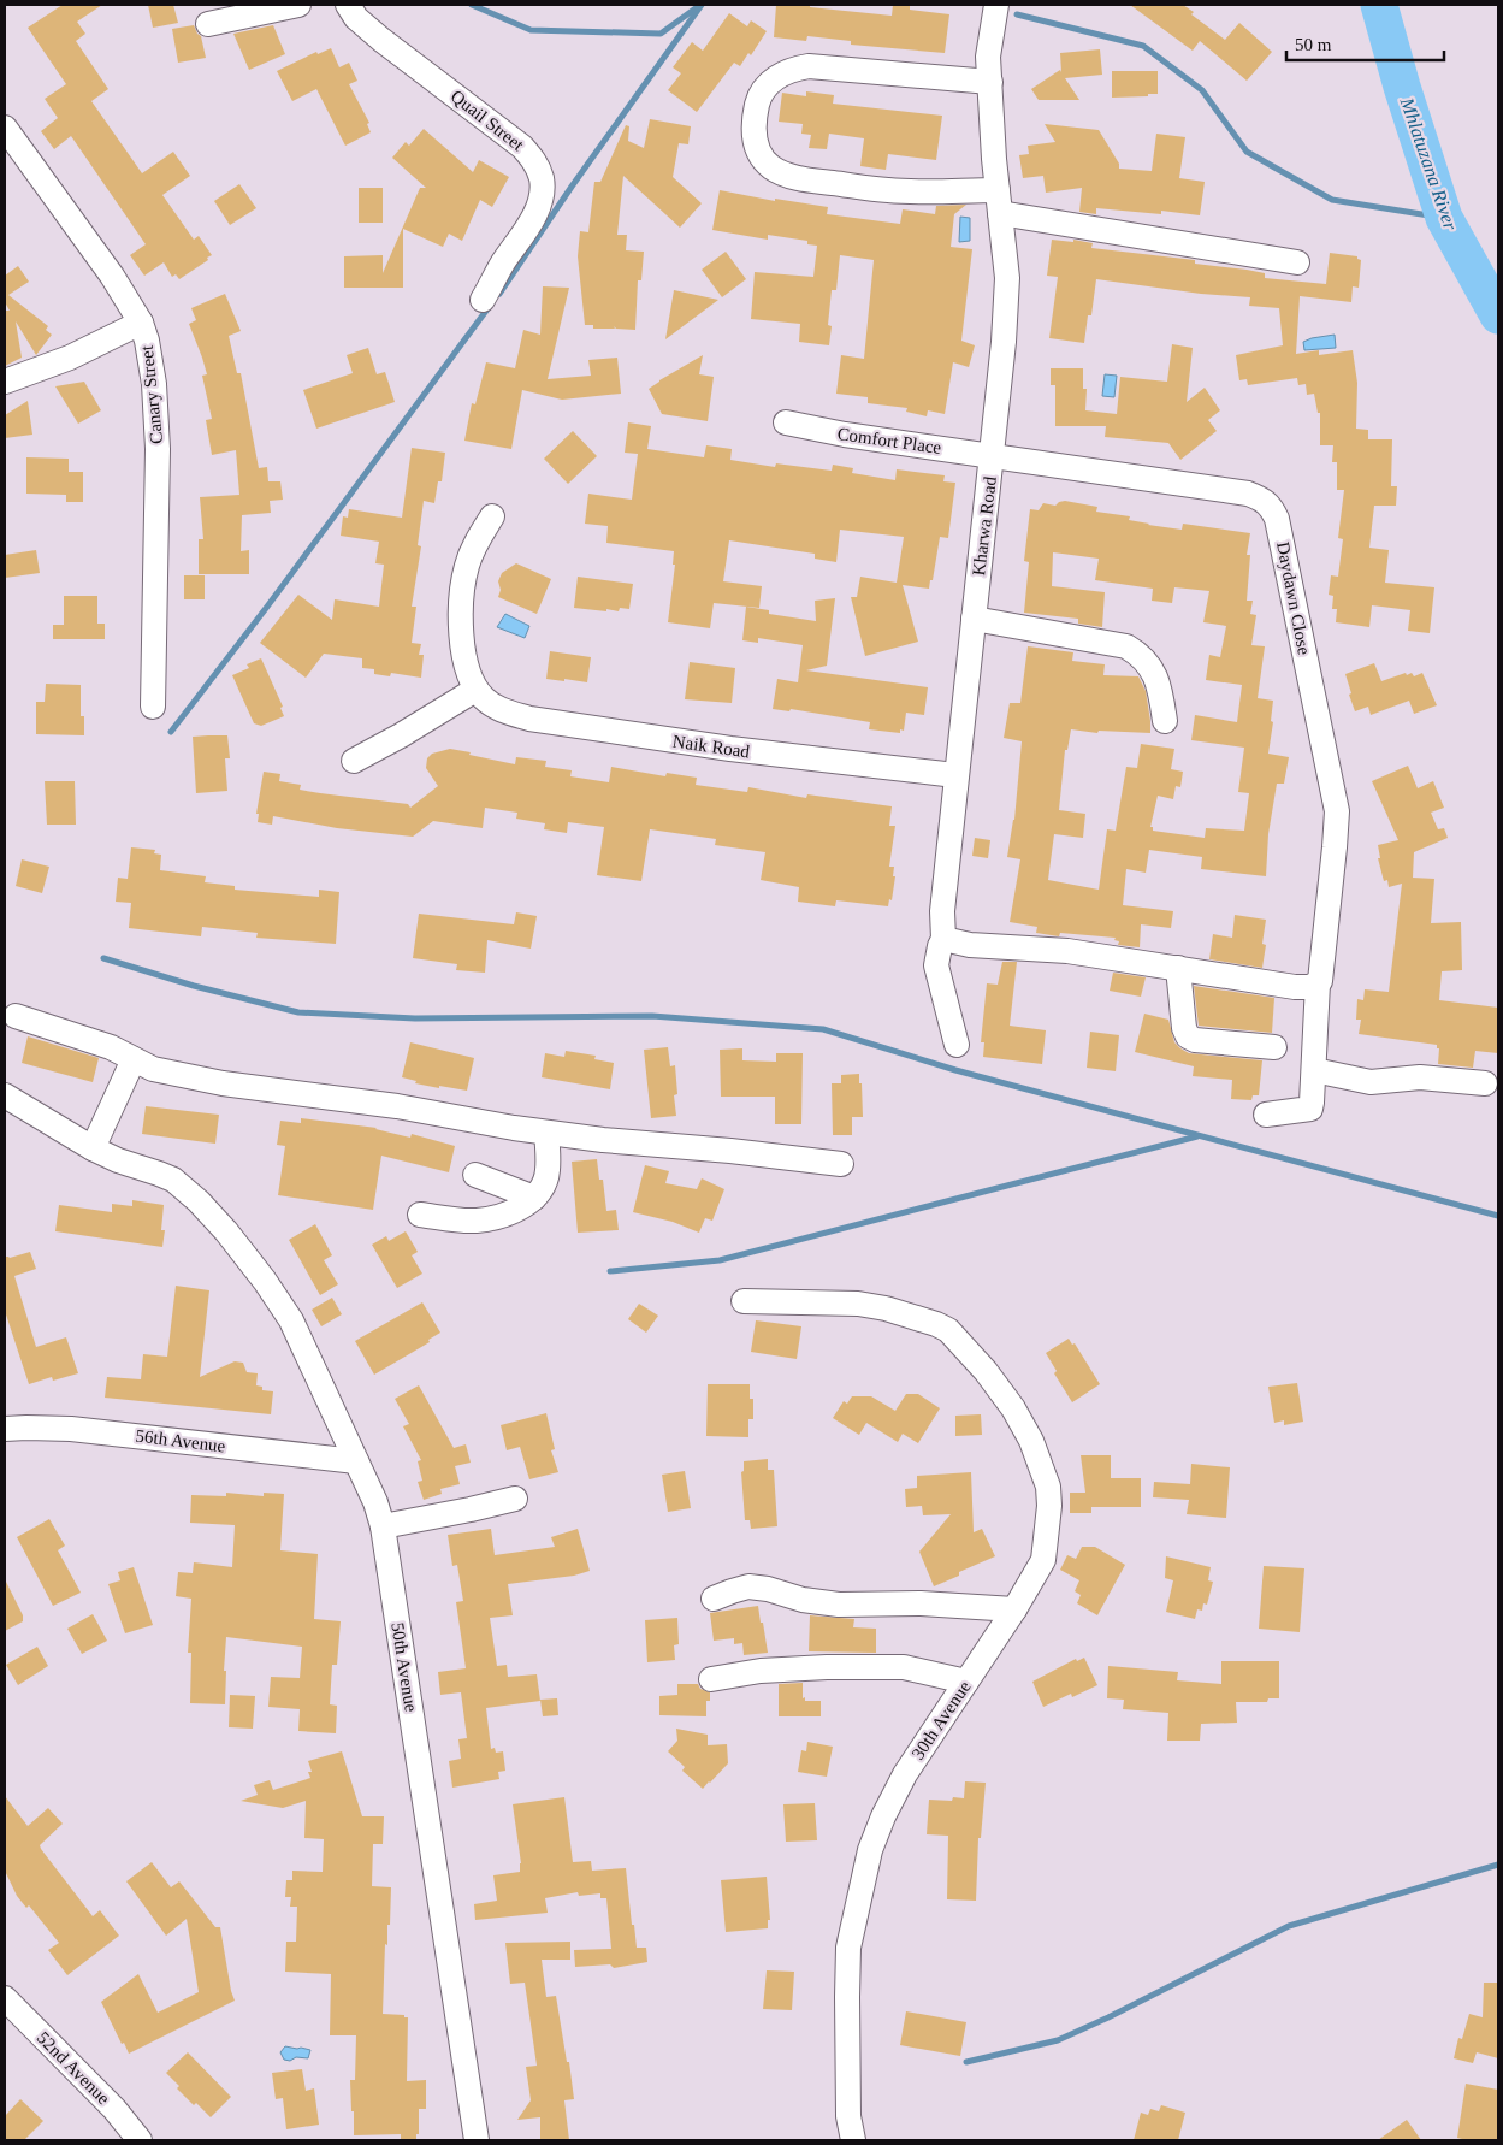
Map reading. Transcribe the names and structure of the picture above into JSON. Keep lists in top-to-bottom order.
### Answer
{
  "streets": {
    "street": [
      "Quail Street",
      "Canary Street",
      "Comfort Place",
      "Kharwa Road",
      "Daydawn Close",
      "Naik Road",
      "56th Avenue",
      "50th Avenue",
      "30th Avenue",
      "52nd Avenue"
    ]
  },
  "crossings": [
    ["Comfort Place", "Kharwa Road"],
    ["Comfort Place", "Daydawn Close"],
    ["Kharwa Road", "Daydawn Close"],
    ["Kharwa Road", "Naik Road"],
    ["56th Avenue", "50th Avenue"]
  ],
  "water": ["Mhlatuzana River"],
  "scale_bar": "50 m"
}
